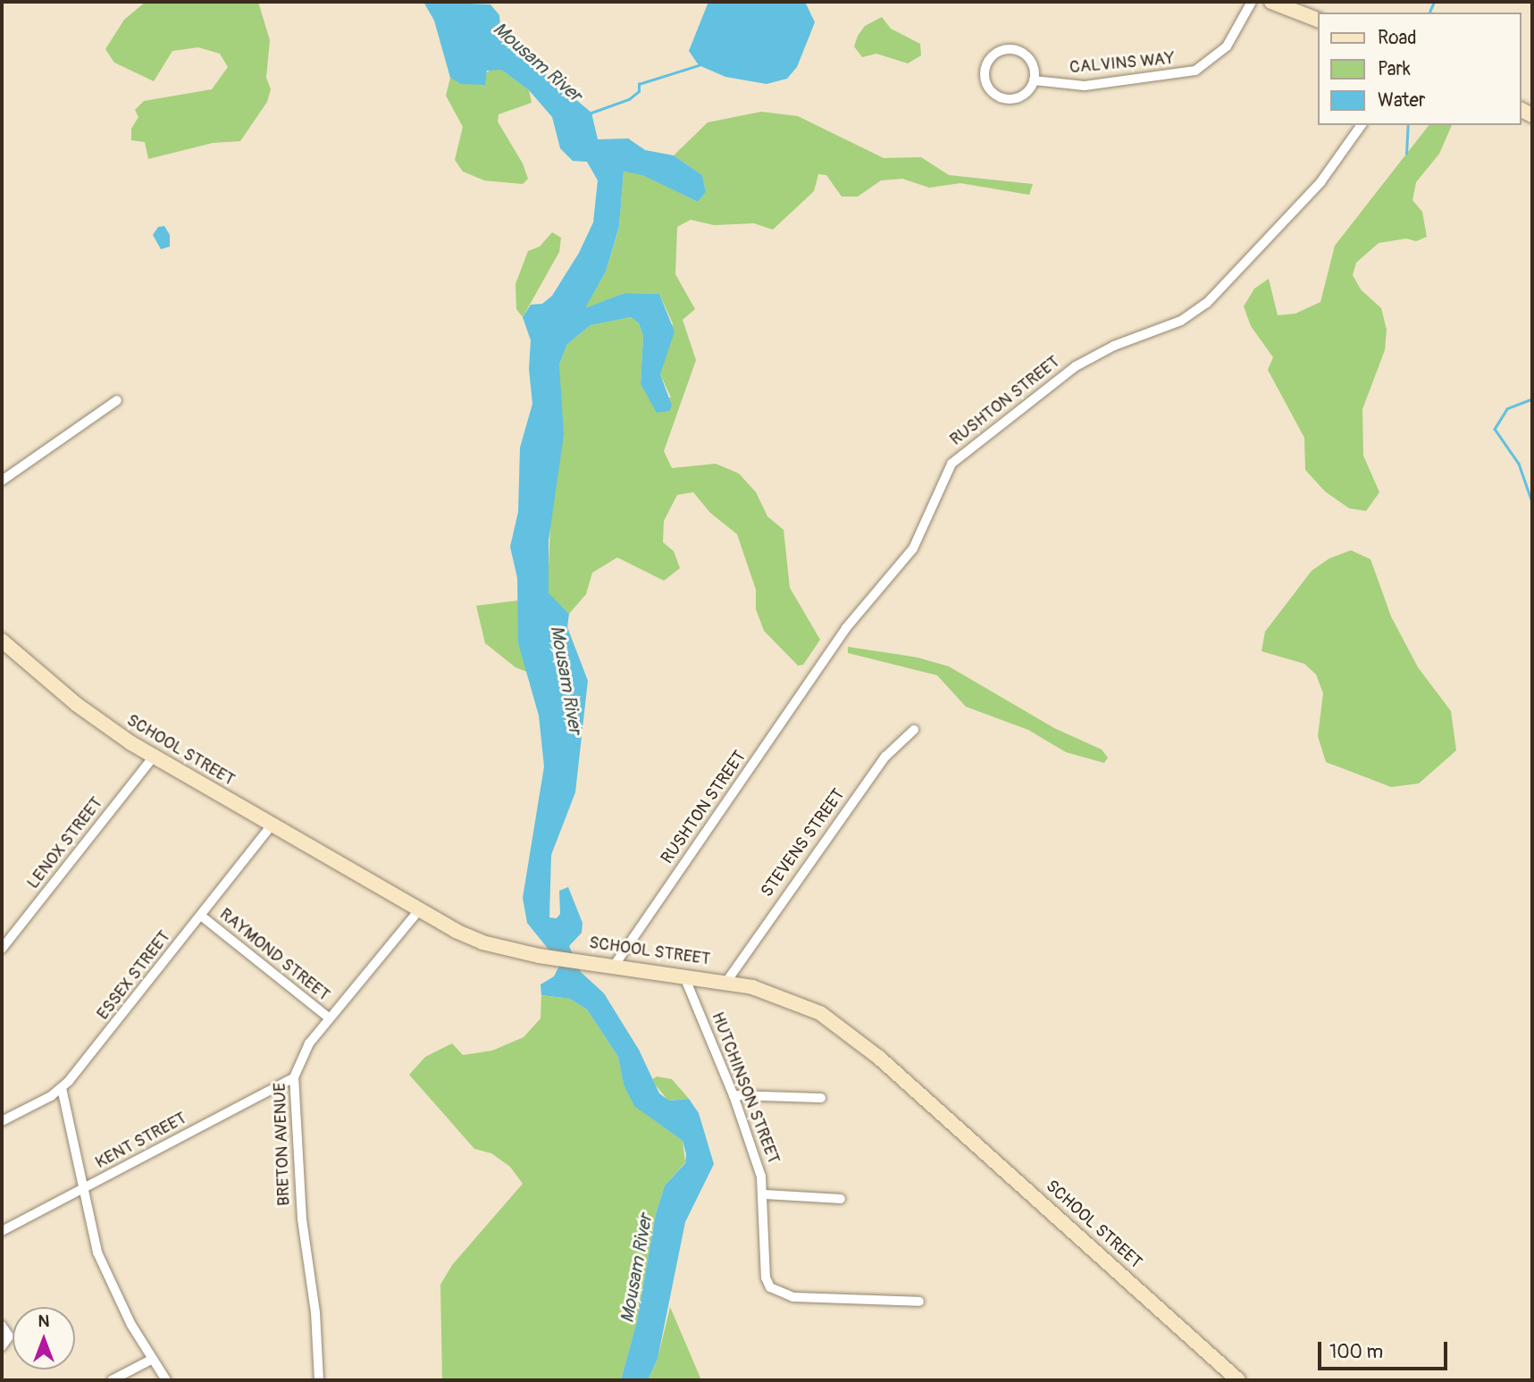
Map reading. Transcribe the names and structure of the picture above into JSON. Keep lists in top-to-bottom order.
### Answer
{
  "streets": {
    "street": [
      "CALVINS WAY",
      "RUSHTON STREET",
      "SCHOOL STREET",
      "LENOX STREET",
      "STEVENS STREET",
      "RAYMOND STREET",
      "ESSEX STREET",
      "HUTCHINSON STREET",
      "KENT STREET",
      "BRETON AVENUE"
    ]
  },
  "crossings": [
    ["RUSHTON STREET", "SCHOOL STREET"],
    ["SCHOOL STREET", "LENOX STREET"],
    ["SCHOOL STREET", "STEVENS STREET"],
    ["SCHOOL STREET", "ESSEX STREET"],
    ["SCHOOL STREET", "HUTCHINSON STREET"],
    ["SCHOOL STREET", "BRETON AVENUE"],
    ["RAYMOND STREET", "ESSEX STREET"],
    ["RAYMOND STREET", "BRETON AVENUE"],
    ["KENT STREET", "BRETON AVENUE"]
  ],
  "water": ["Mousam River"],
  "legend": ["Road", "Park", "Water"],
  "scale_bar": "100 m",
  "north": "top"
}
